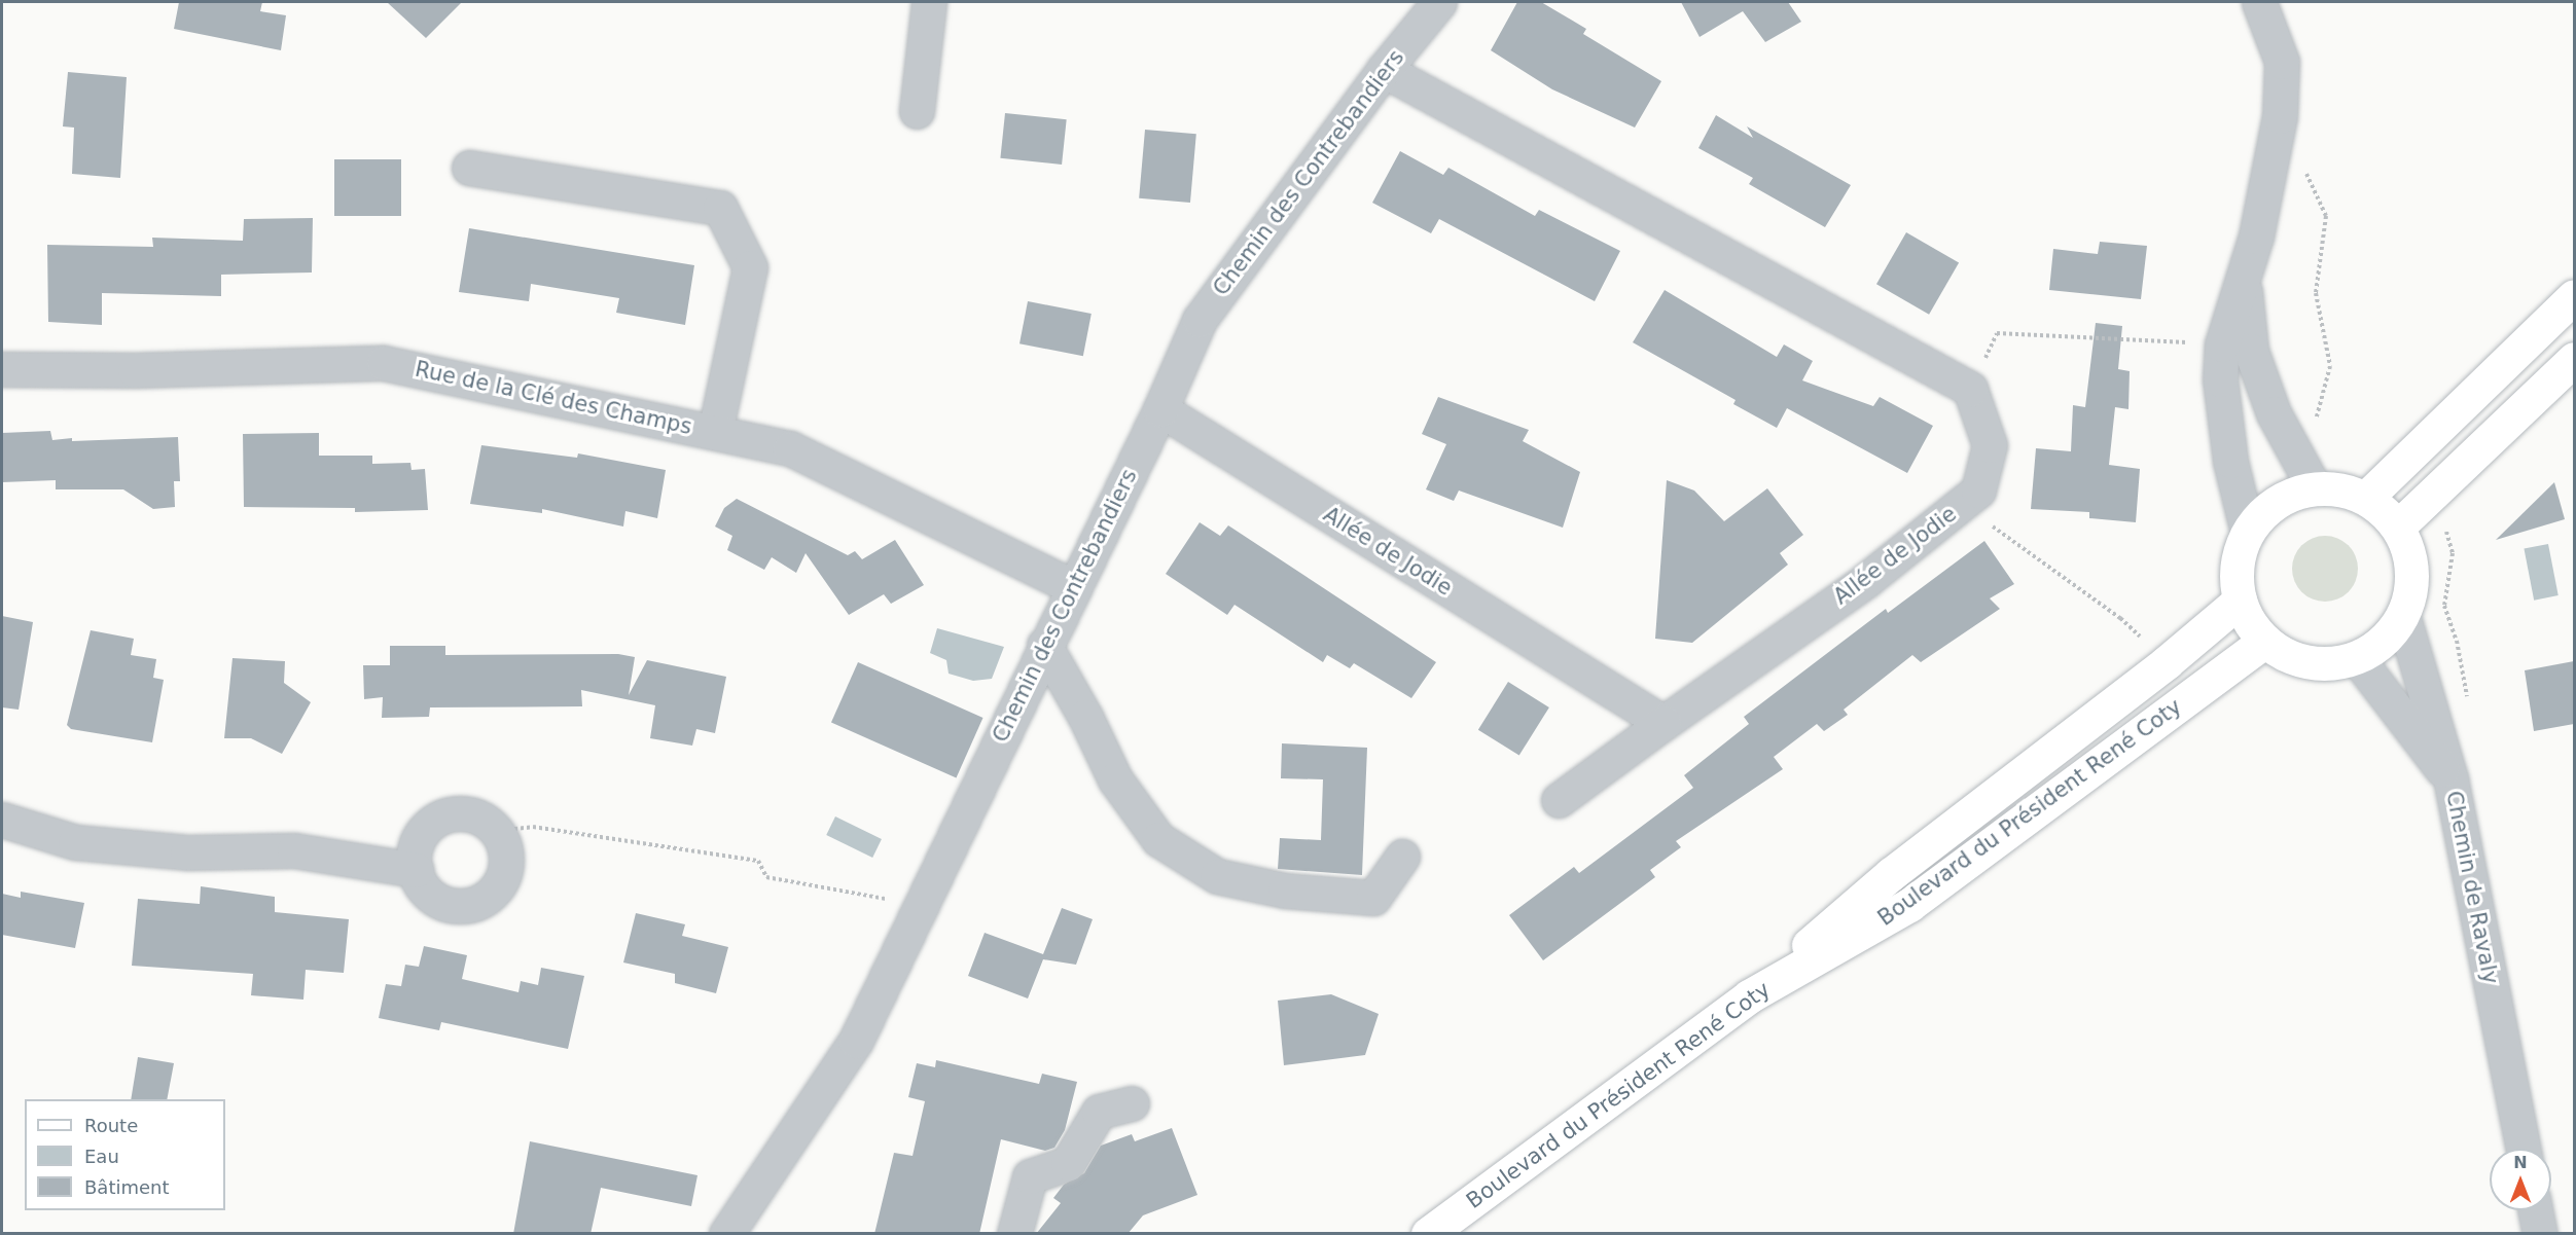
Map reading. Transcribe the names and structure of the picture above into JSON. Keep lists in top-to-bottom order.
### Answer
{
  "streets": {
    "main road": ["Boulevard du Président René Coty"],
    "street": [
      "Chemin des Contrebandiers",
      "Rue de la Clé des Champs",
      "Allée de Jodie",
      "Chemin de Ravaly"
    ]
  },
  "crossings": [
    ["Chemin des Contrebandiers", "Rue de la Clé des Champs"],
    ["Chemin des Contrebandiers", "Allée de Jodie"],
    ["Boulevard du Président René Coty", "Chemin de Ravaly"]
  ],
  "legend": ["Route", "Eau", "Bâtiment"],
  "north": "top"
}
